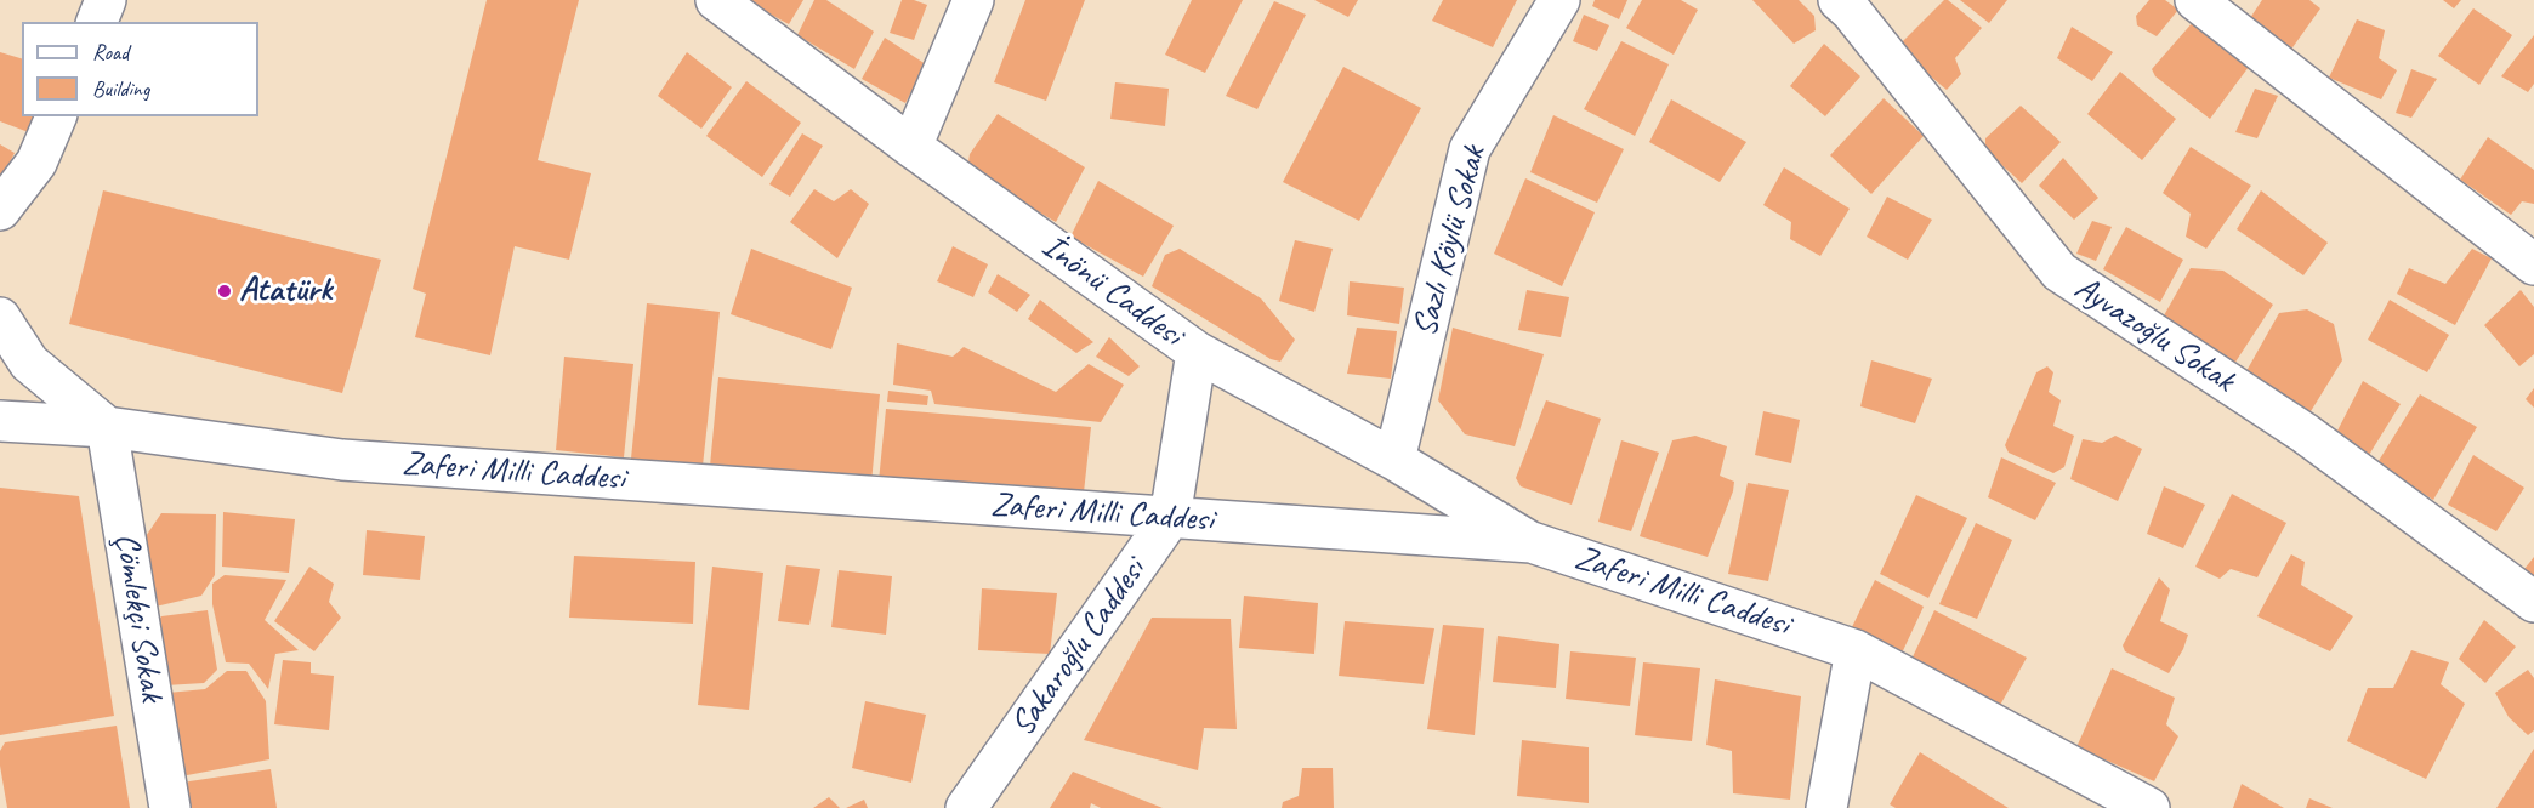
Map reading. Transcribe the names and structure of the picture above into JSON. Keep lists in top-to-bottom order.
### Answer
{
  "streets": {
    "street": [
      "Sazlı Köylü Sokak",
      "İnönü Caddesi",
      "Ayvazoğlu Sokak",
      "Zaferi Milli Caddesi",
      "Çömlekçi Sokak",
      "Sakaroğlu Caddesi"
    ]
  },
  "crossings": [
    ["Sazlı Köylü Sokak", "İnönü Caddesi"],
    ["İnönü Caddesi", "Zaferi Milli Caddesi"],
    ["İnönü Caddesi", "Sakaroğlu Caddesi"],
    ["Zaferi Milli Caddesi", "Çömlekçi Sokak"],
    ["Zaferi Milli Caddesi", "Sakaroğlu Caddesi"]
  ],
  "places": ["Atatürk"],
  "legend": ["Road", "Building"]
}
